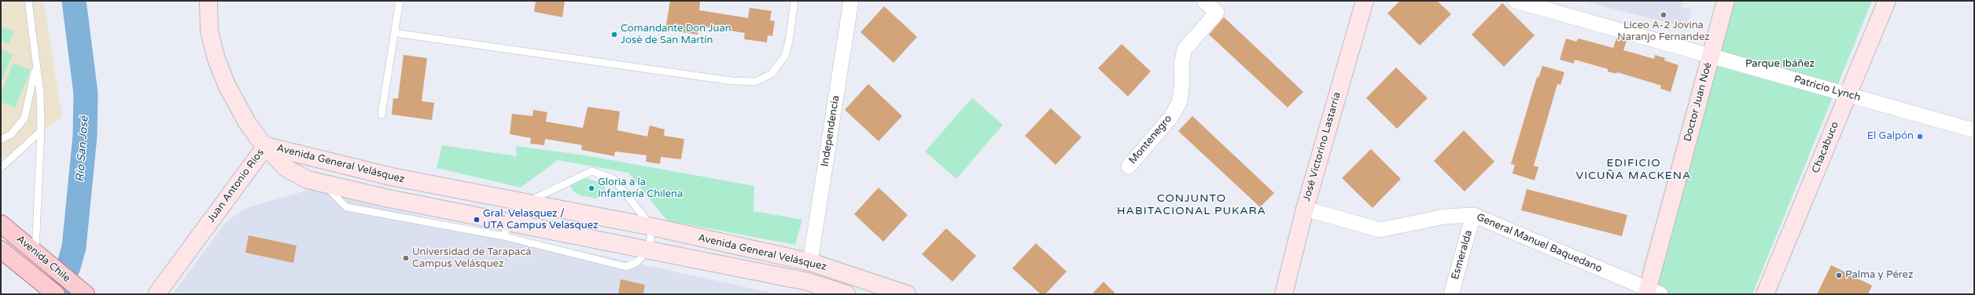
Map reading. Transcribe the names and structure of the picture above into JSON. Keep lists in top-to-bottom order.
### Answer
{
  "streets": {
    "main road": [
      "Doctor Juan Noé",
      "José Victorino Lastarria",
      "Chacabuco",
      "Avenida General Velásquez",
      "Juan Antonio Ríos",
      "Avenida Chile"
    ],
    "street": [
      "Patricio Lynch",
      "Independencia",
      "Montenegro",
      "General Manuel Baquedano",
      "Esmeralda"
    ]
  },
  "crossings": [
    ["Patricio Lynch", "Doctor Juan Noé"],
    ["Patricio Lynch", "Chacabuco"],
    ["Doctor Juan Noé", "General Manuel Baquedano"],
    ["Independencia", "Avenida General Velásquez"],
    ["José Victorino Lastarria", "General Manuel Baquedano"],
    ["Avenida General Velásquez", "Juan Antonio Ríos"],
    ["General Manuel Baquedano", "Esmeralda"]
  ],
  "districts": ["EDIFICIO VICUÑA MACKENA", "CONJUNTO HABITACIONAL PUKARA"],
  "water": ["Río San José"],
  "parks": ["Parque Ibáñez"],
  "places": [
    "Liceo A-2 Jovina Naranjo Fernandez",
    "Comandante Don Juan José de San Martín",
    "El Galpón",
    "Gloria a la Infantería Chilena",
    "Gral. Velasquez / UTA Campus Velasquez",
    "Universidad de Tarapacá Campus Velásquez",
    "Palma y Pérez"
  ]
}
